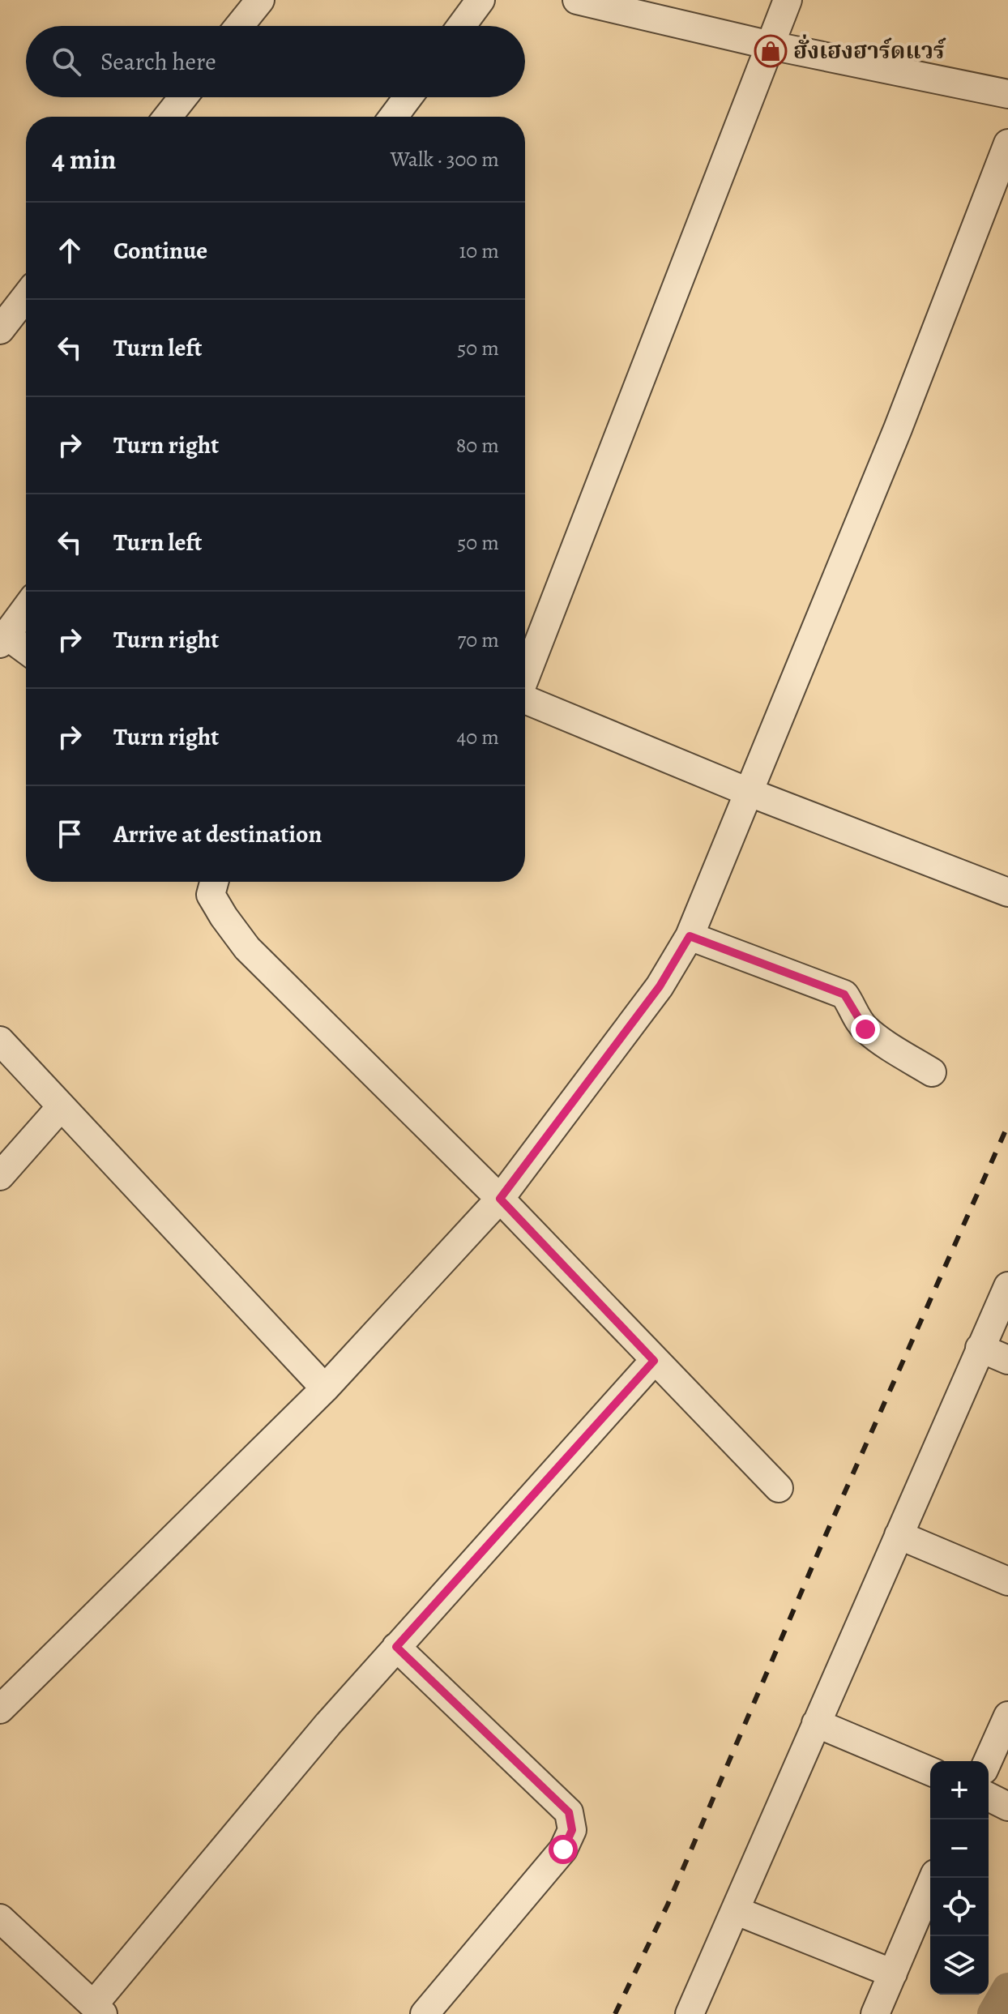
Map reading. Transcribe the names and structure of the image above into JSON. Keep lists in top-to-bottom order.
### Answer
{
  "places": {
    "shop": ["ฮั่งเฮงฮาร์ดแวร์"]
  },
  "page": {
    "search": "Search here",
    "heading": ["4 min", "Walk · 300 m"],
    "list": [
      ["Continue", "10 m"],
      ["Turn left", "50 m"],
      ["Turn right", "80 m"],
      ["Turn left", "50 m"],
      ["Turn right", "70 m"],
      ["Turn right", "40 m"],
      "Arrive at destination"
    ],
    "map_buttons": ["+", "−"]
  }
}
